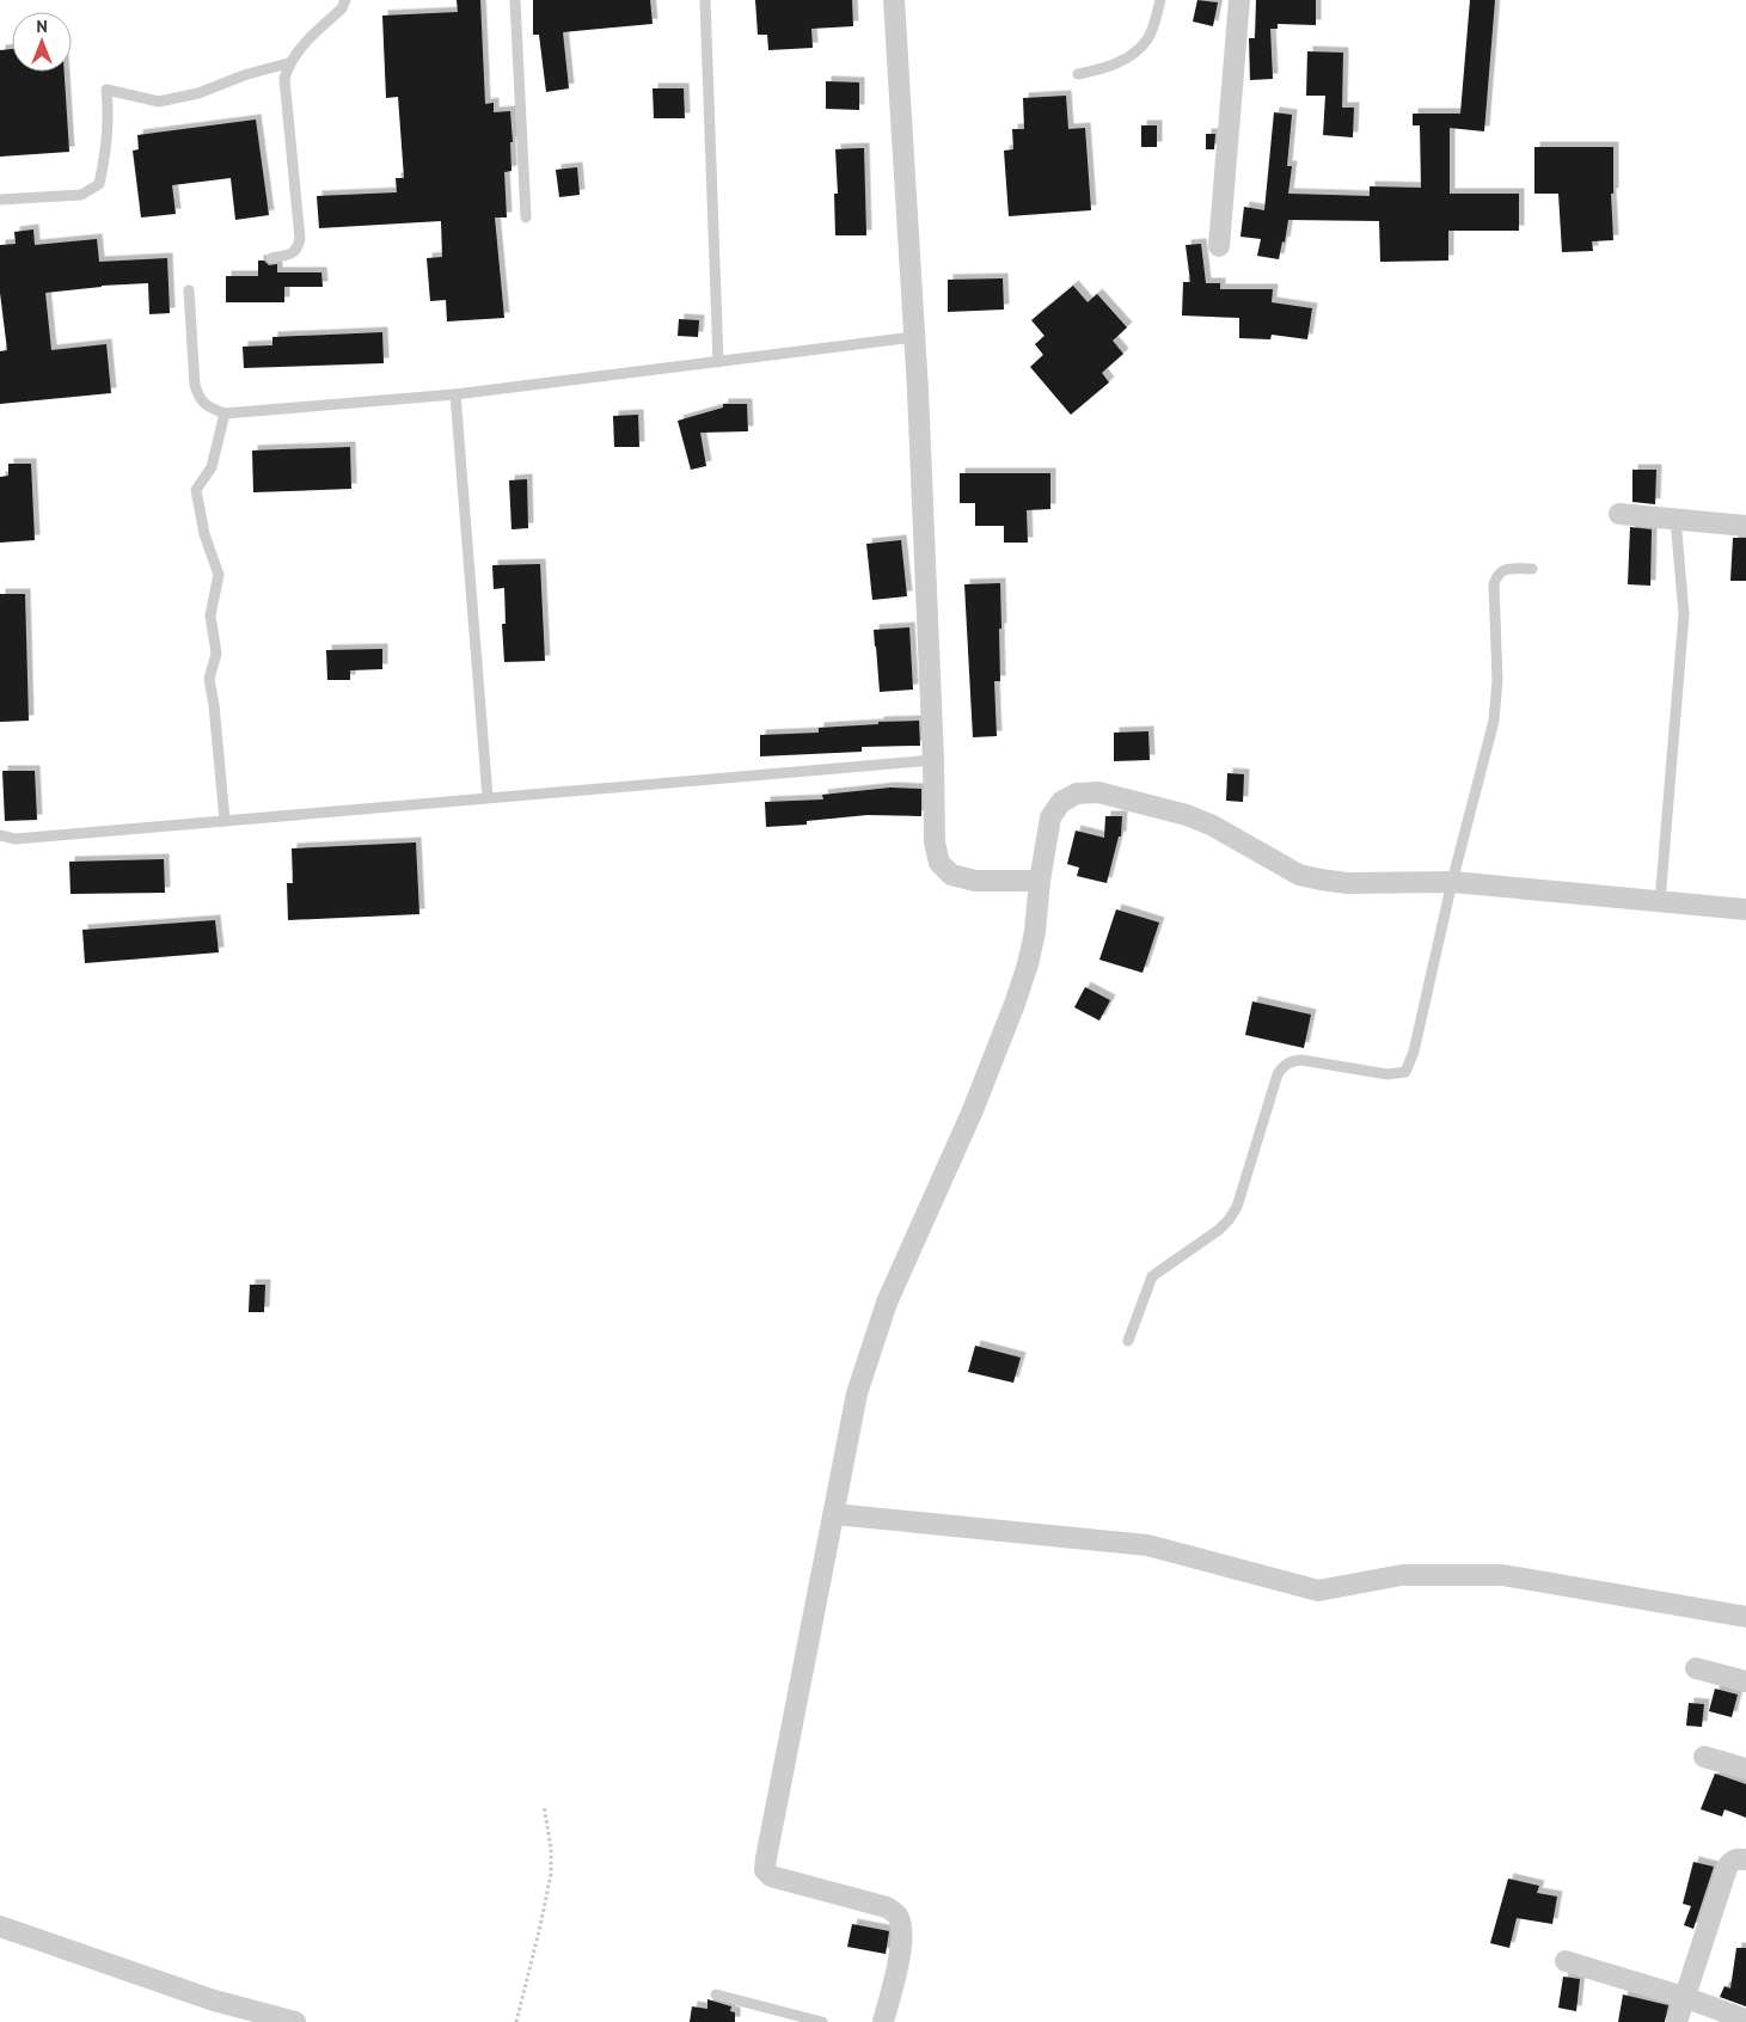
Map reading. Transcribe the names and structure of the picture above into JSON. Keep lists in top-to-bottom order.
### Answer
{
  "north": "top"
}
